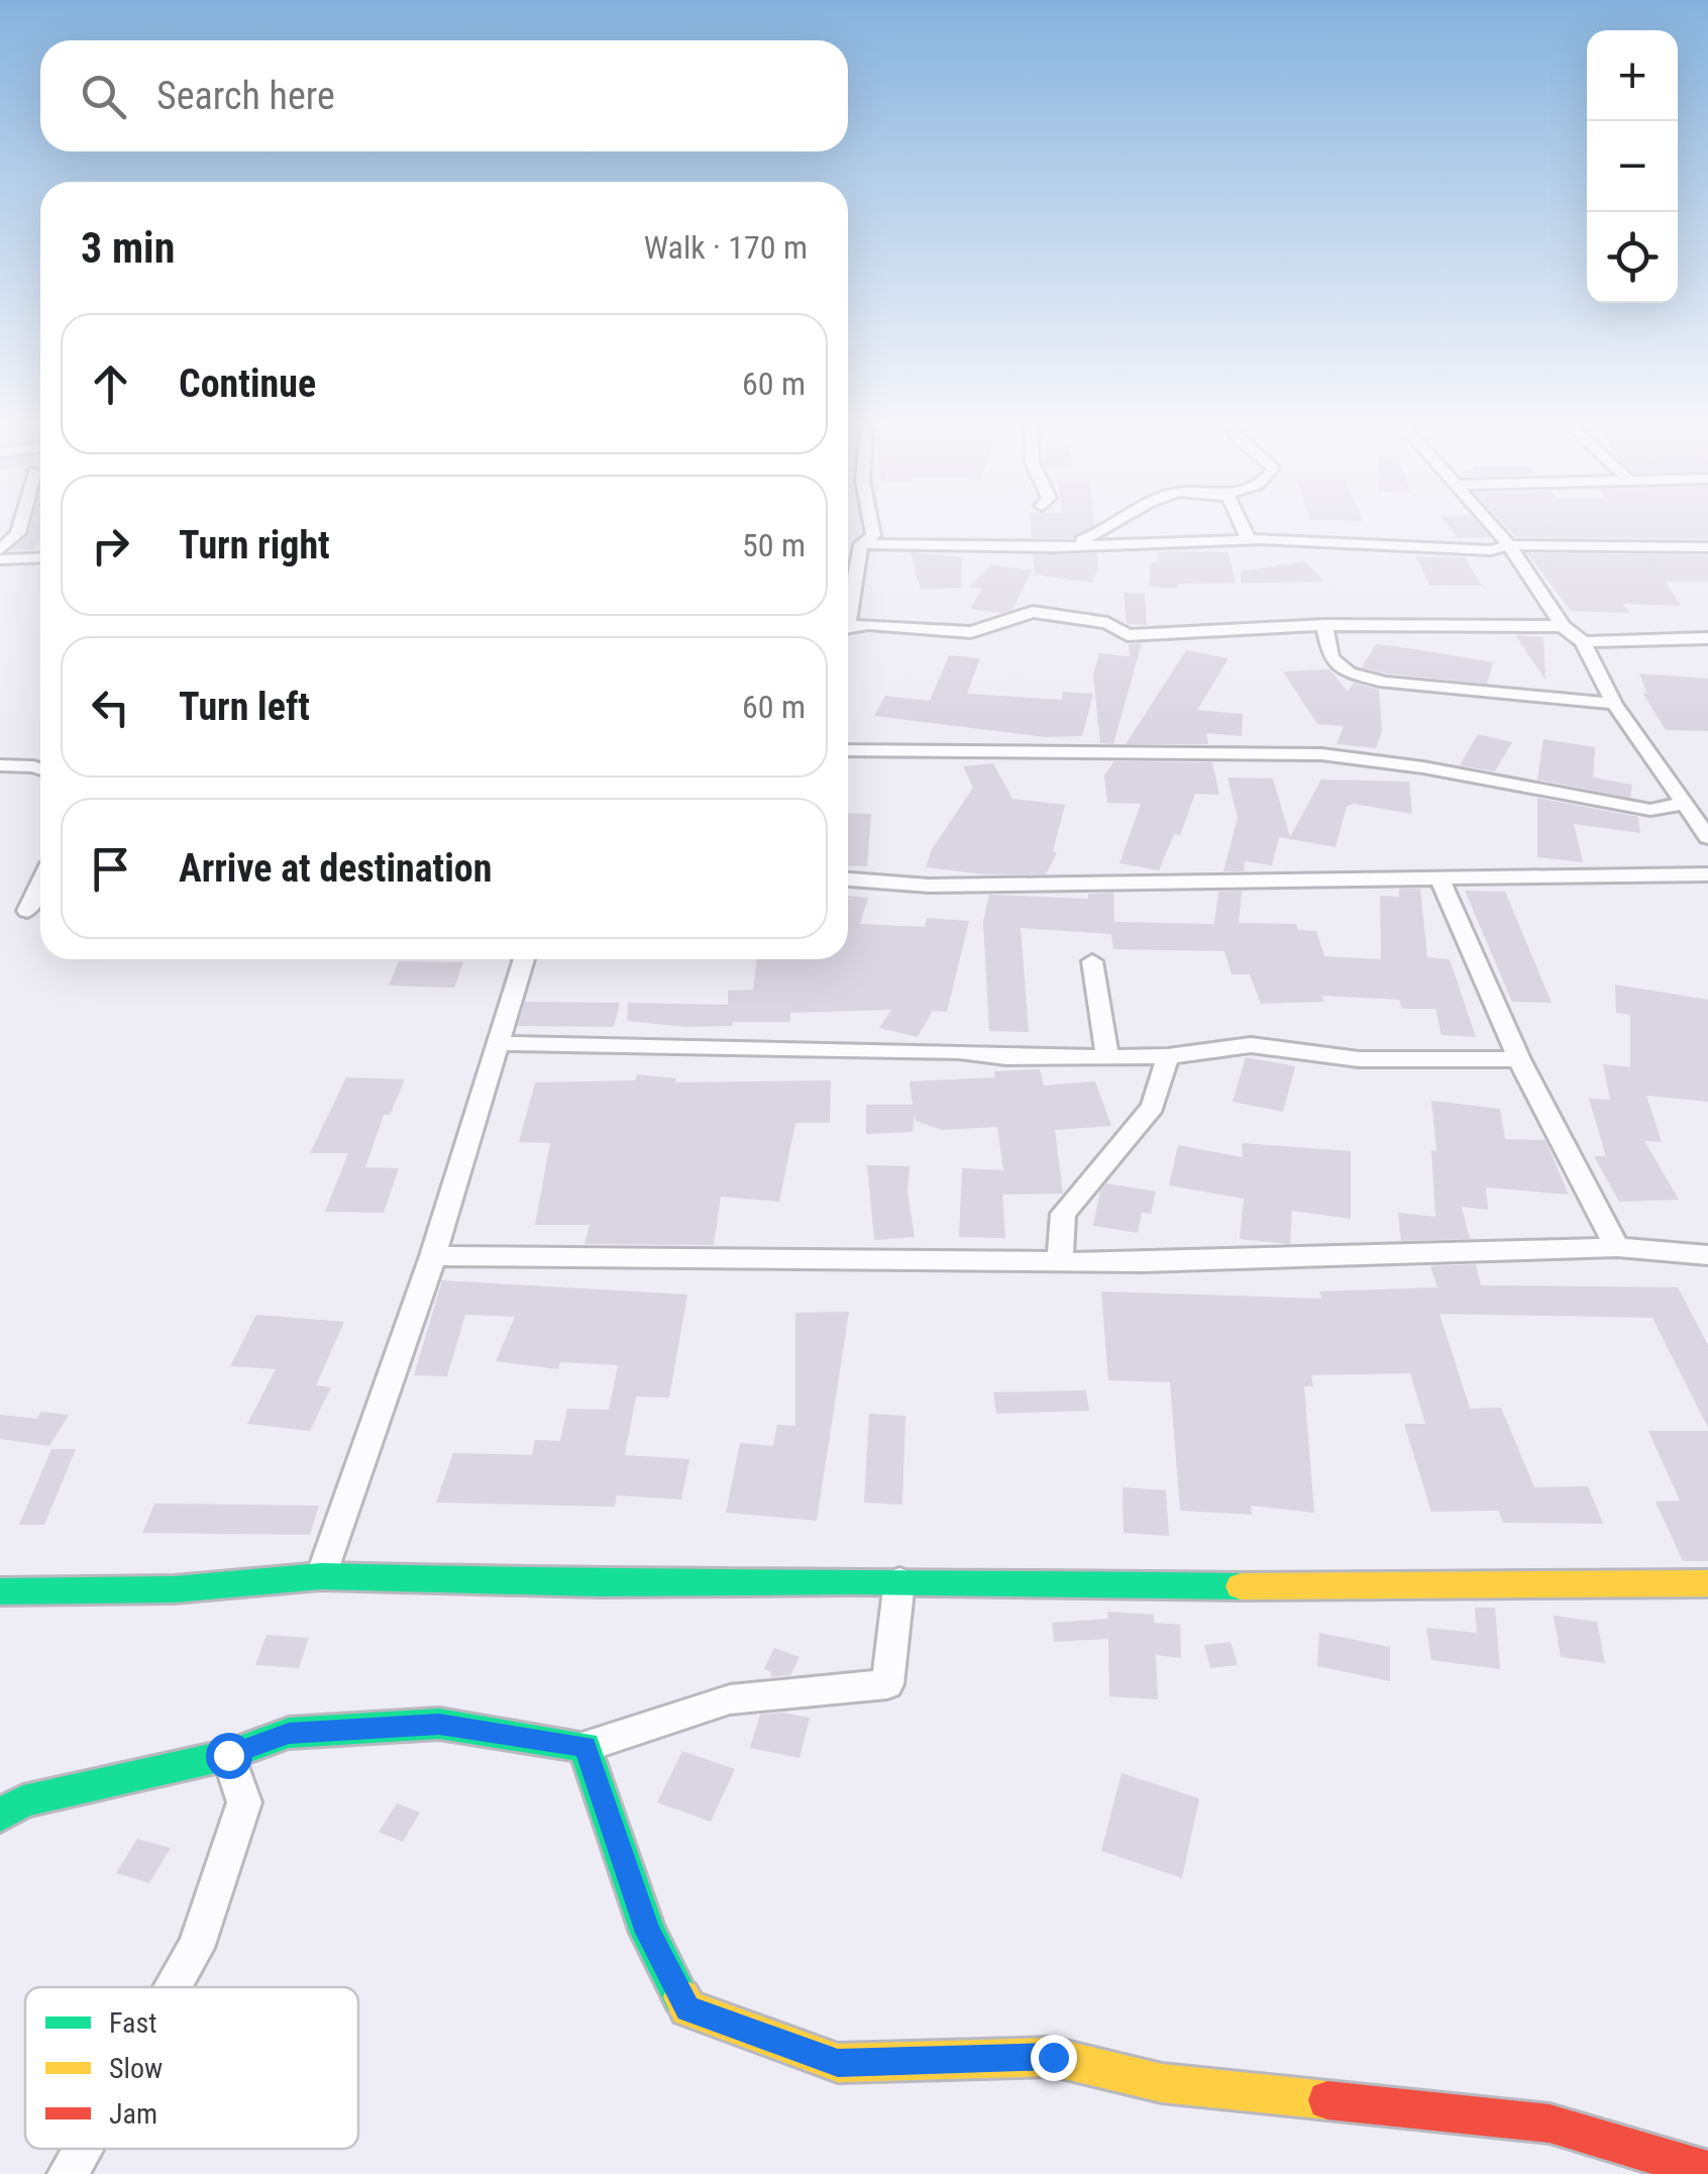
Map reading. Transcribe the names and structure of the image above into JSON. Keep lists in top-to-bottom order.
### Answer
{
  "legend": ["Fast", "Slow", "Jam"],
  "page": {
    "map_buttons": ["+", "−"],
    "search": "Search here",
    "heading": ["3 min", "Walk · 170 m"],
    "list": [
      ["Continue", "60 m"],
      ["Turn right", "50 m"],
      ["Turn left", "60 m"],
      "Arrive at destination"
    ]
  }
}
